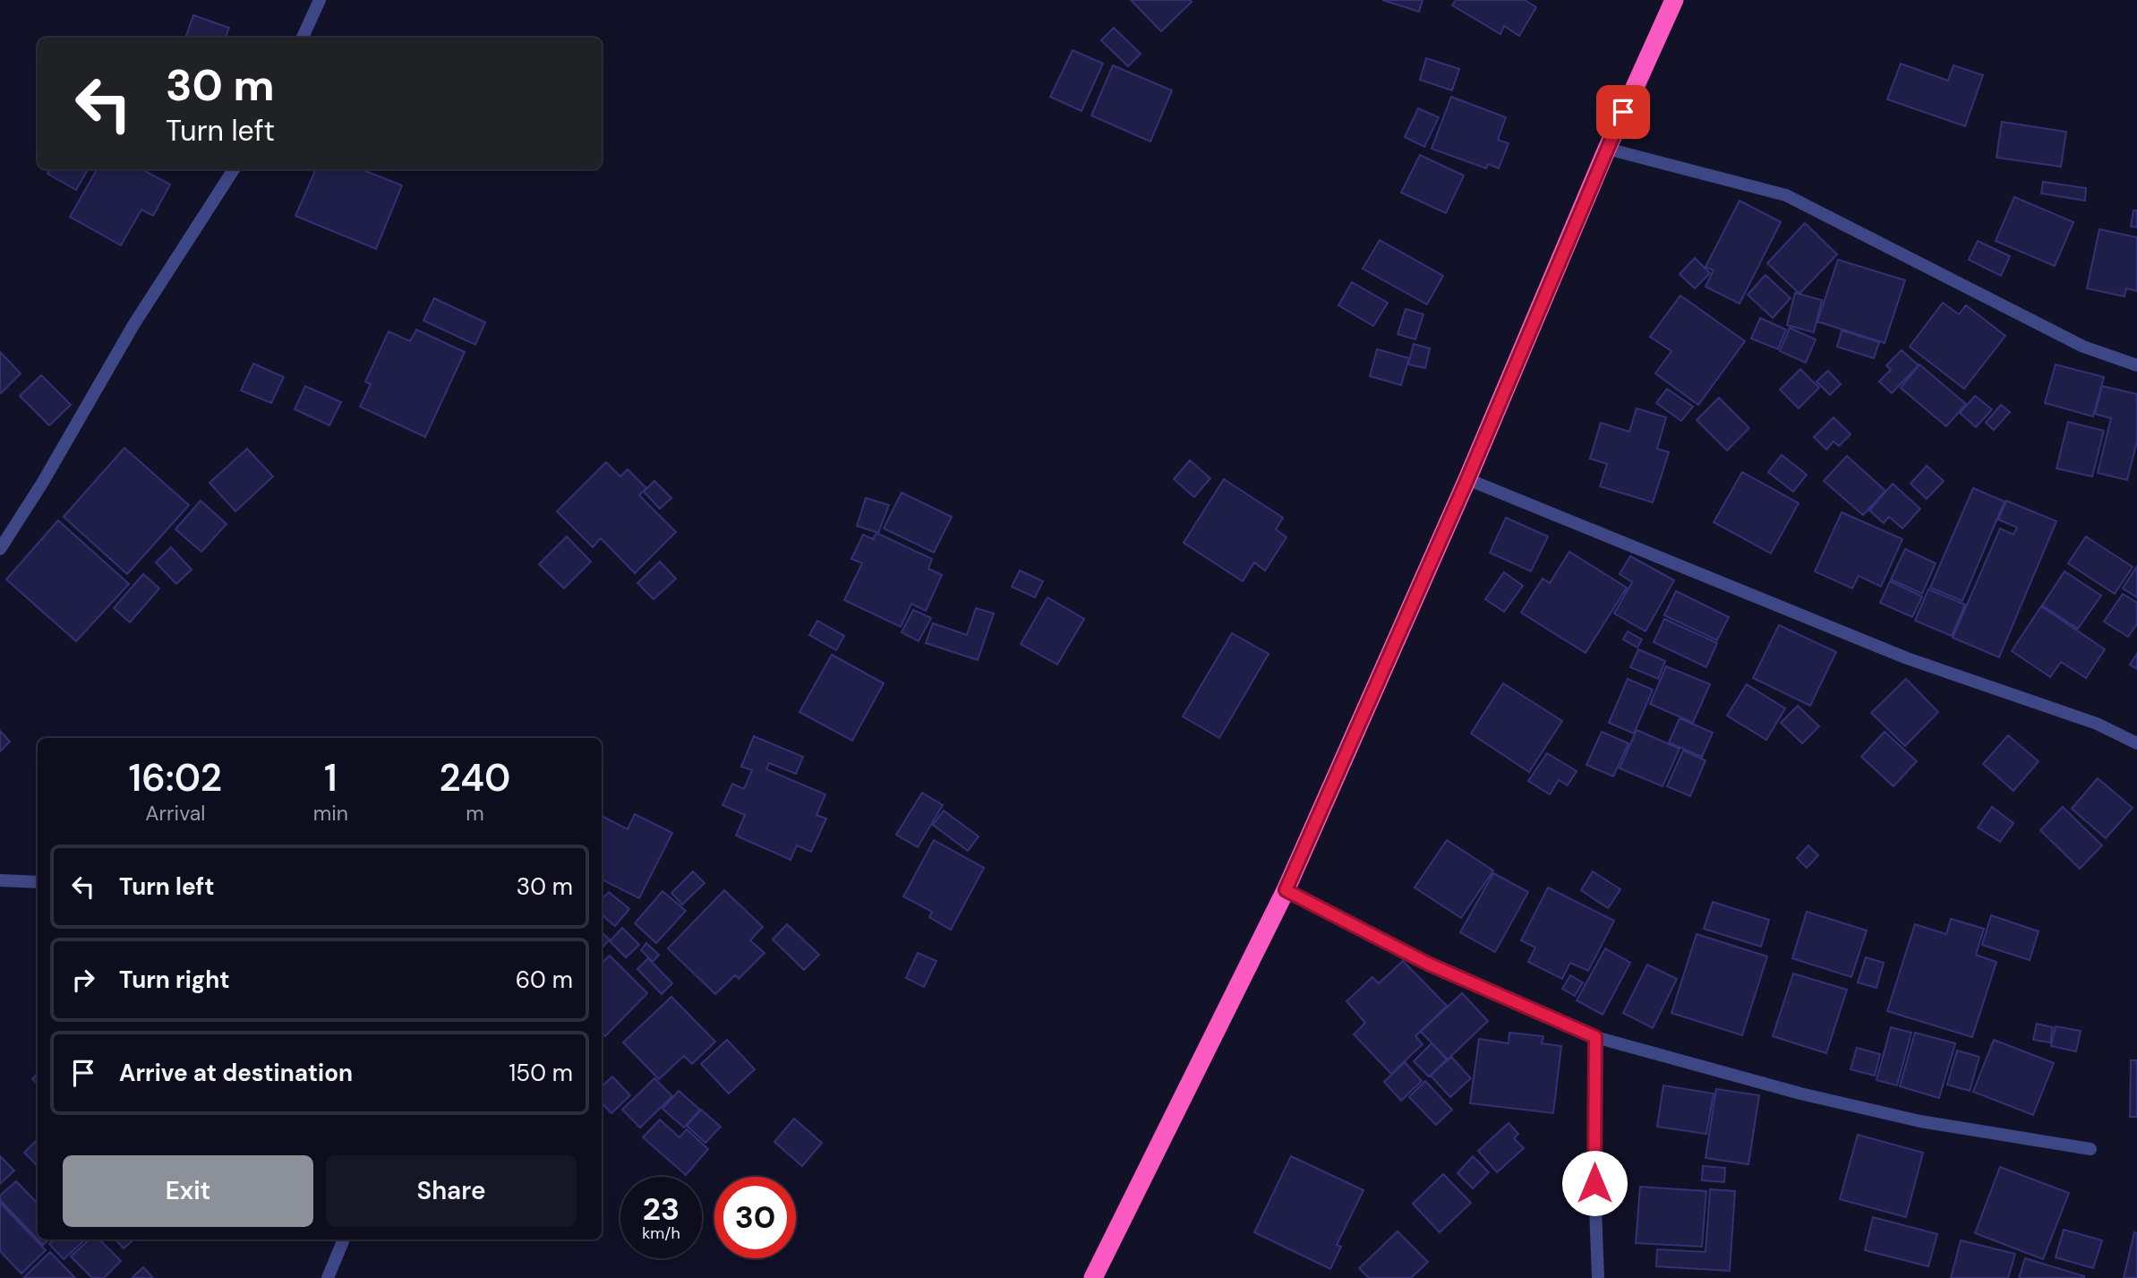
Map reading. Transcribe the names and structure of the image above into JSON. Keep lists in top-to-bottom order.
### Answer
{
  "page": {
    "turn": ["30 m", "Turn left"],
    "eta": [
      "16:02",
      "Arrival",
      "1",
      "min",
      "240",
      "m"
    ],
    "list": [
      {
        "name": "Turn left",
        "value": "30 m"
      },
      {
        "name": "Turn right",
        "value": "60 m"
      },
      {
        "name": "Arrive at destination",
        "value": "150 m"
      }
    ],
    "buttons": ["Exit", "Share"],
    "speed": "23 km/h",
    "limit": "30"
  }
}
